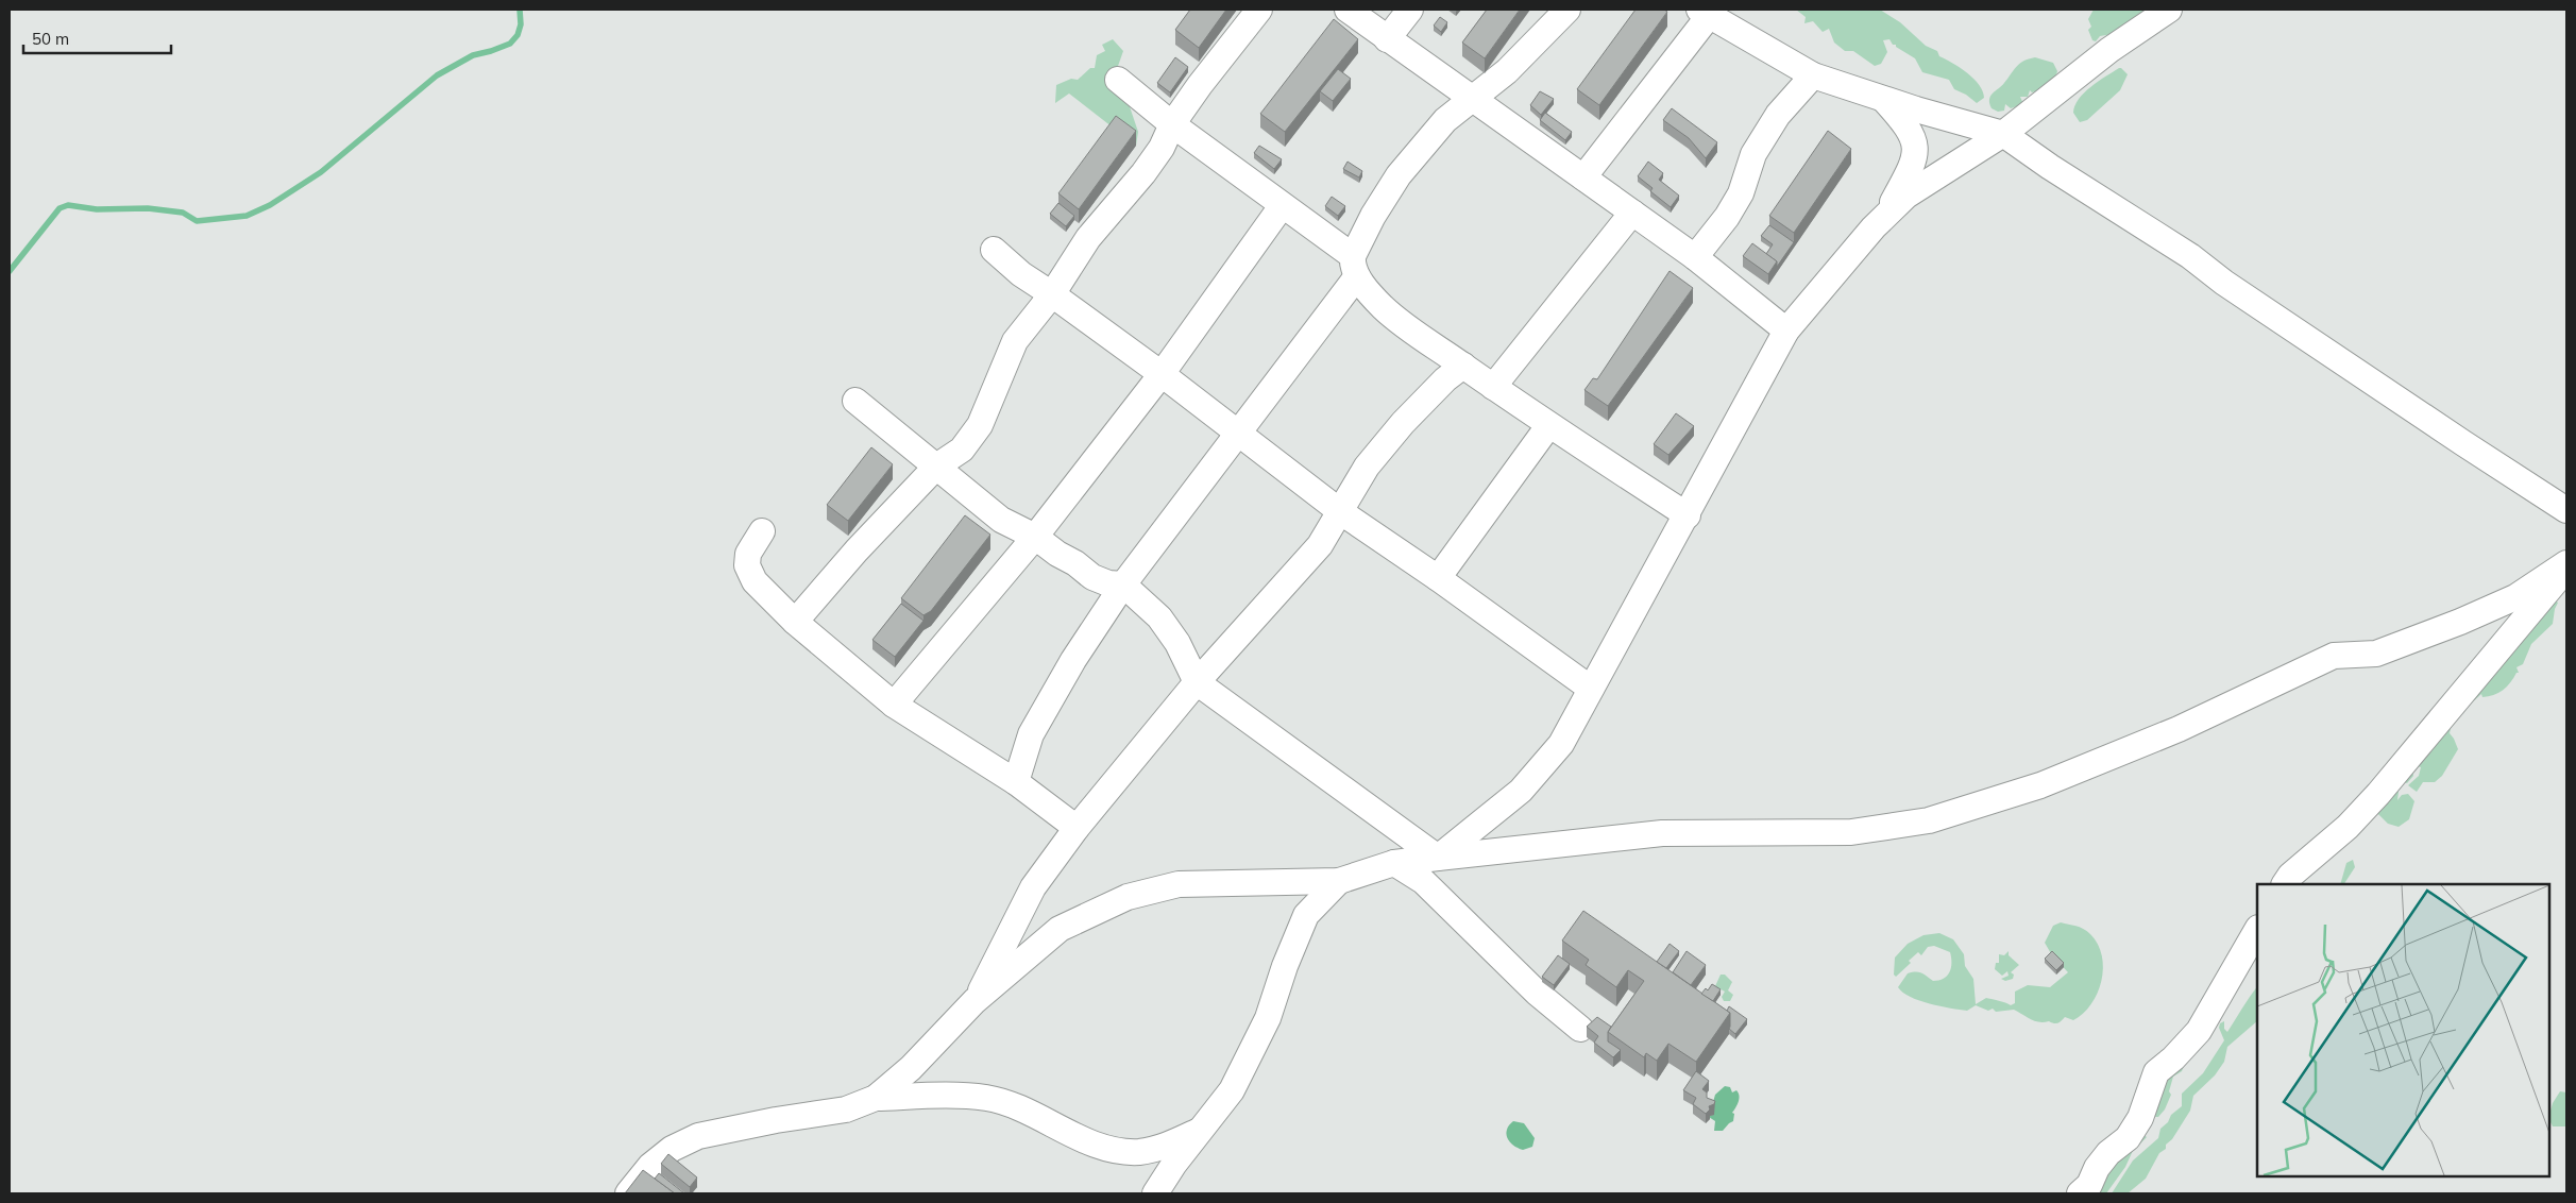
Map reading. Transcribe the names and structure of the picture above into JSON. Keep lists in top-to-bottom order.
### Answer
{
  "scale_bar": "50 m"
}
